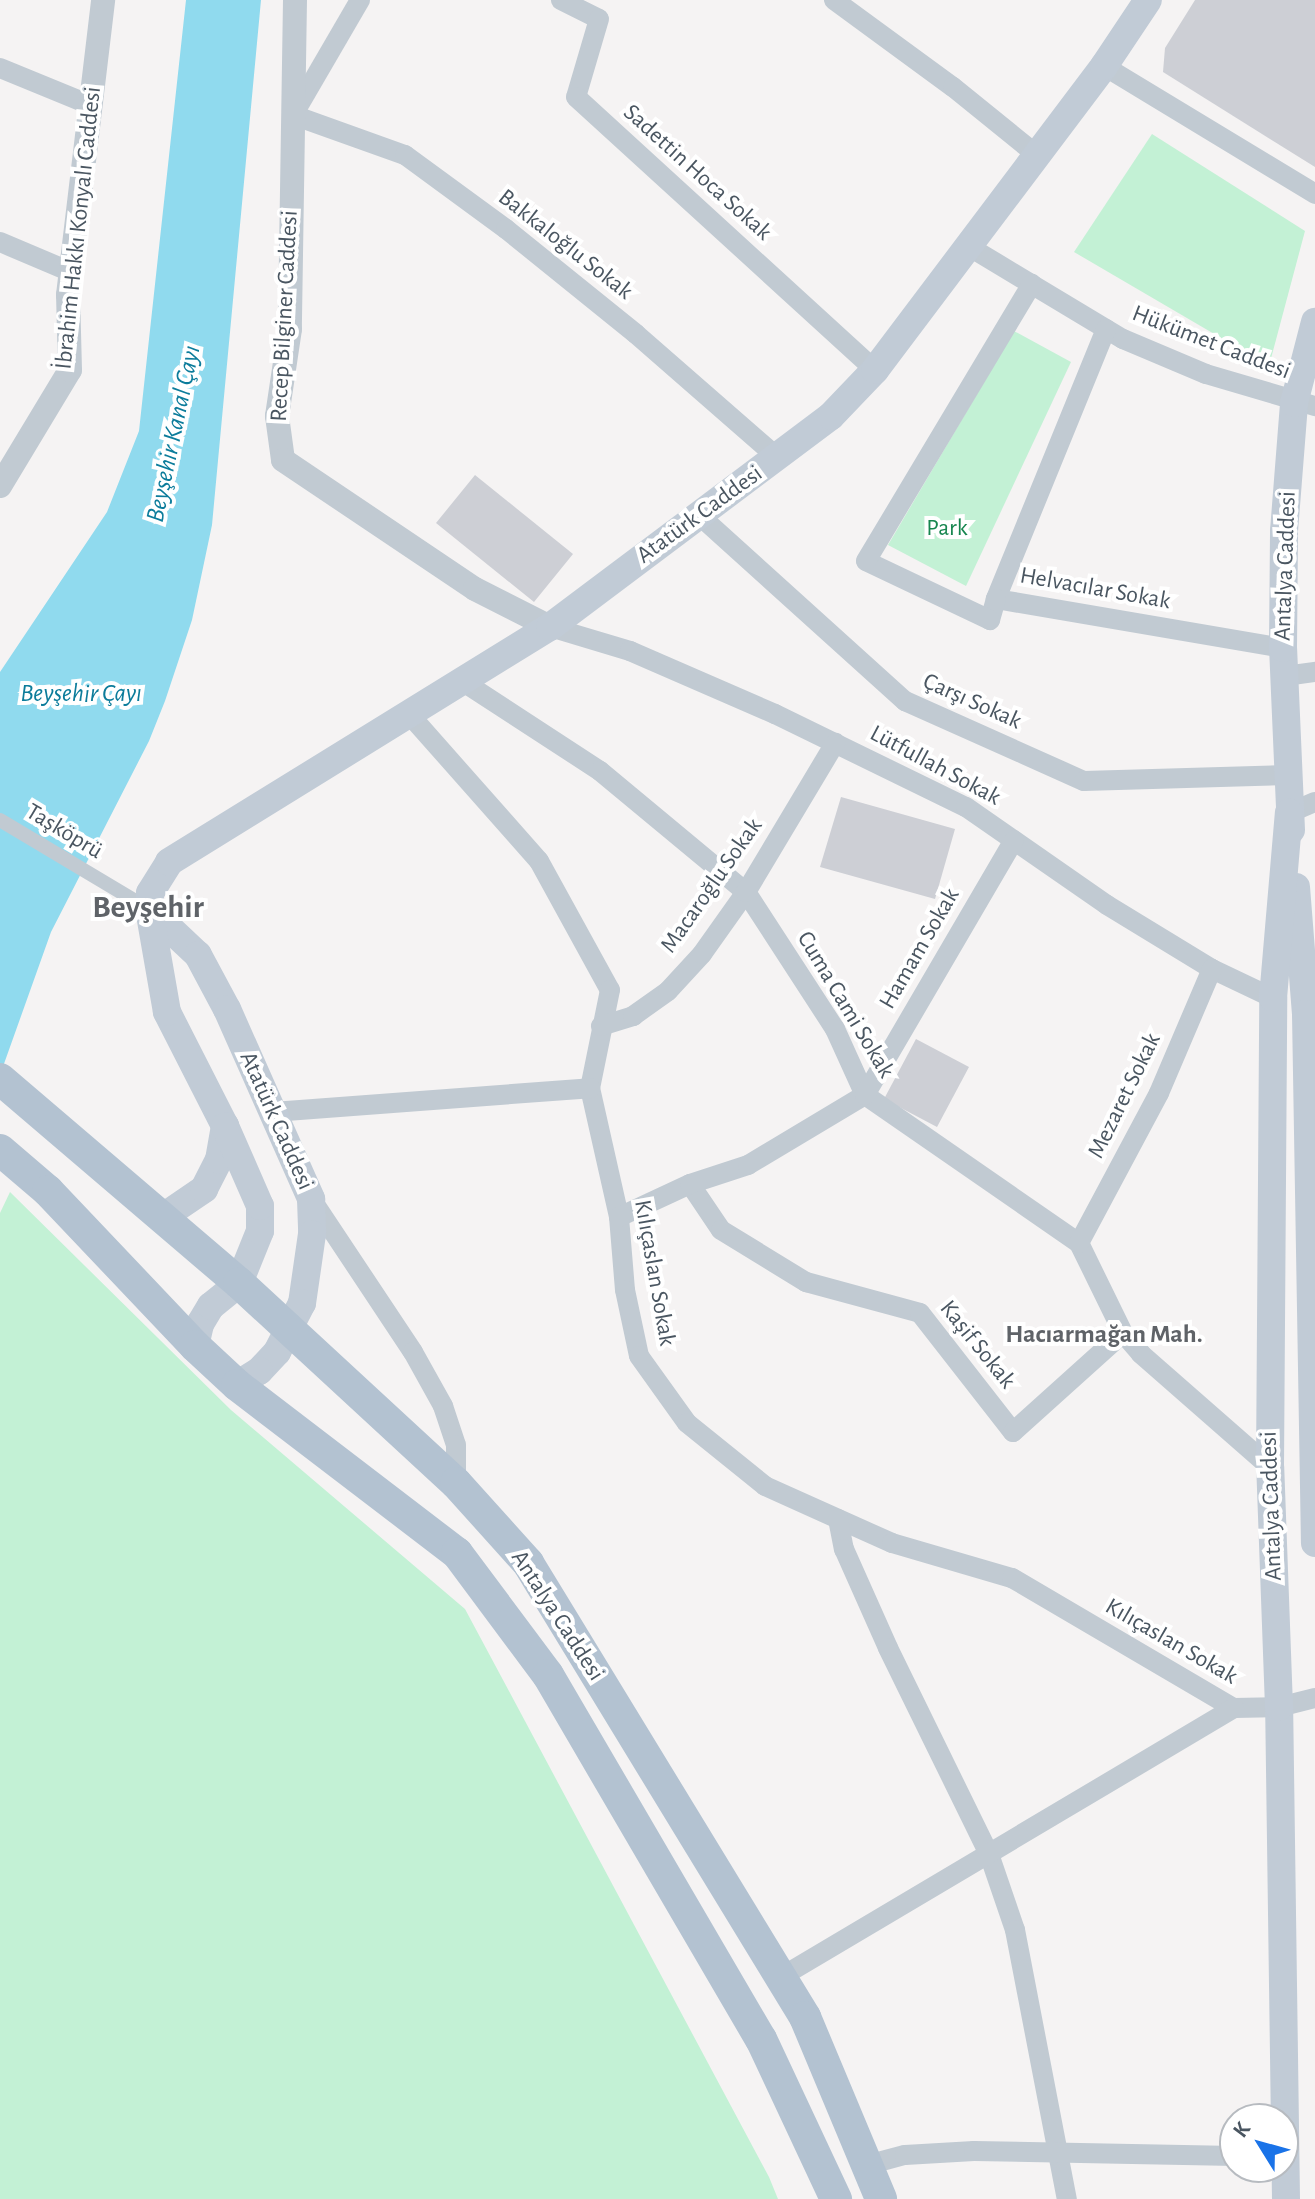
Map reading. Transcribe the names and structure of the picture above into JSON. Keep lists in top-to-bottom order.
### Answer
{
  "streets": {
    "main road": ["Atatürk Caddesi", "Antalya Caddesi"],
    "street": [
      "Sadettin Hoca Sokak",
      "İbrahim Hakkı Konyalı Caddesi",
      "Bakkaloğlu Sokak",
      "Recep Bilginer Caddesi",
      "Hükümet Caddesi",
      "Helvacılar Sokak",
      "Çarşı Sokak",
      "Lütfullah Sokak",
      "Taşköprü",
      "Macaroğlu Sokak",
      "Hamam Sokak",
      "Cuma Cami Sokak",
      "Mezaret Sokak",
      "Kılıçaslan Sokak",
      "Kaşif Sokak"
    ]
  },
  "crossings": [
    ["Sadettin Hoca Sokak", "Atatürk Caddesi"],
    ["Bakkaloğlu Sokak", "Recep Bilginer Caddesi"],
    ["Bakkaloğlu Sokak", "Atatürk Caddesi"],
    ["Recep Bilginer Caddesi", "Atatürk Caddesi"],
    ["Recep Bilginer Caddesi", "Lütfullah Sokak"],
    ["Hükümet Caddesi", "Atatürk Caddesi"],
    ["Hükümet Caddesi", "Antalya Caddesi"],
    ["Hükümet Caddesi", "Helvacılar Sokak"],
    ["Atatürk Caddesi", "Antalya Caddesi"],
    ["Atatürk Caddesi", "Çarşı Sokak"],
    ["Atatürk Caddesi", "Lütfullah Sokak"],
    ["Atatürk Caddesi", "Taşköprü"],
    ["Atatürk Caddesi", "Cuma Cami Sokak"],
    ["Atatürk Caddesi", "Kılıçaslan Sokak"],
    ["Antalya Caddesi", "Helvacılar Sokak"],
    ["Antalya Caddesi", "Çarşı Sokak"],
    ["Antalya Caddesi", "Lütfullah Sokak"],
    ["Antalya Caddesi", "Cuma Cami Sokak"],
    ["Antalya Caddesi", "Kılıçaslan Sokak"],
    ["Lütfullah Sokak", "Macaroğlu Sokak"],
    ["Lütfullah Sokak", "Hamam Sokak"],
    ["Lütfullah Sokak", "Mezaret Sokak"],
    ["Macaroğlu Sokak", "Cuma Cami Sokak"],
    ["Macaroğlu Sokak", "Kılıçaslan Sokak"],
    ["Hamam Sokak", "Cuma Cami Sokak"],
    ["Hamam Sokak", "Kılıçaslan Sokak"],
    ["Hamam Sokak", "Kaşif Sokak"],
    ["Cuma Cami Sokak", "Mezaret Sokak"],
    ["Cuma Cami Sokak", "Kaşif Sokak"]
  ],
  "districts": ["Beyşehir", "Hacıarmağan Mah."],
  "water": ["Beyşehir Kanal Çayı", "Beyşehir Çayı"],
  "parks": ["Park"],
  "north": "top left"
}
